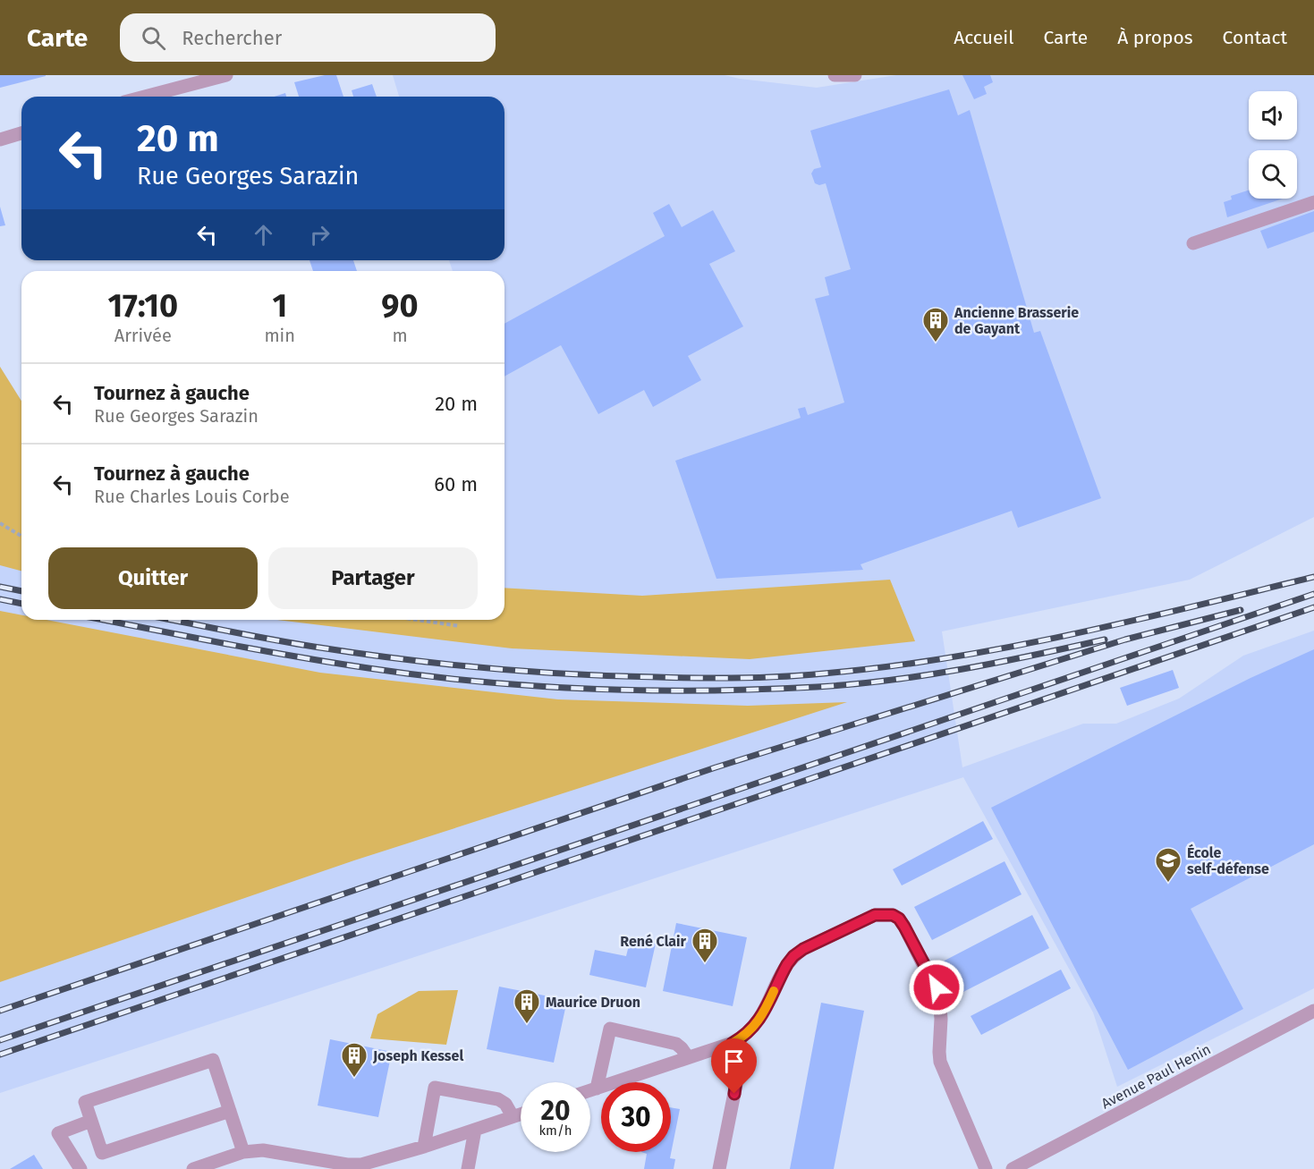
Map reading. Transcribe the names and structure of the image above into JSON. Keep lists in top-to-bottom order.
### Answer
{
  "streets": {
    "street": ["Avenue Paul Henin"]
  },
  "places": {
    "building": [
      "Ancienne Brasserie de Gayant",
      "René Clair",
      "Maurice Druon",
      "Joseph Kessel"
    ],
    "school or university": ["École self-défense"]
  },
  "page": {
    "header": "Carte",
    "search": "Rechercher",
    "nav": [
      "Accueil",
      "Carte",
      "À propos",
      "Contact"
    ],
    "turn": ["20 m", "Rue Georges Sarazin"],
    "eta": [
      "17:10",
      "Arrivée",
      "1",
      "min",
      "90",
      "m"
    ],
    "list": [
      {
        "name": "Tournez à gauche",
        "note": "Rue Georges Sarazin",
        "value": "20 m"
      },
      {
        "name": "Tournez à gauche",
        "note": "Rue Charles Louis Corbe",
        "value": "60 m"
      }
    ],
    "buttons": ["Quitter", "Partager"],
    "speed": "20 km/h",
    "limit": "30"
  }
}
